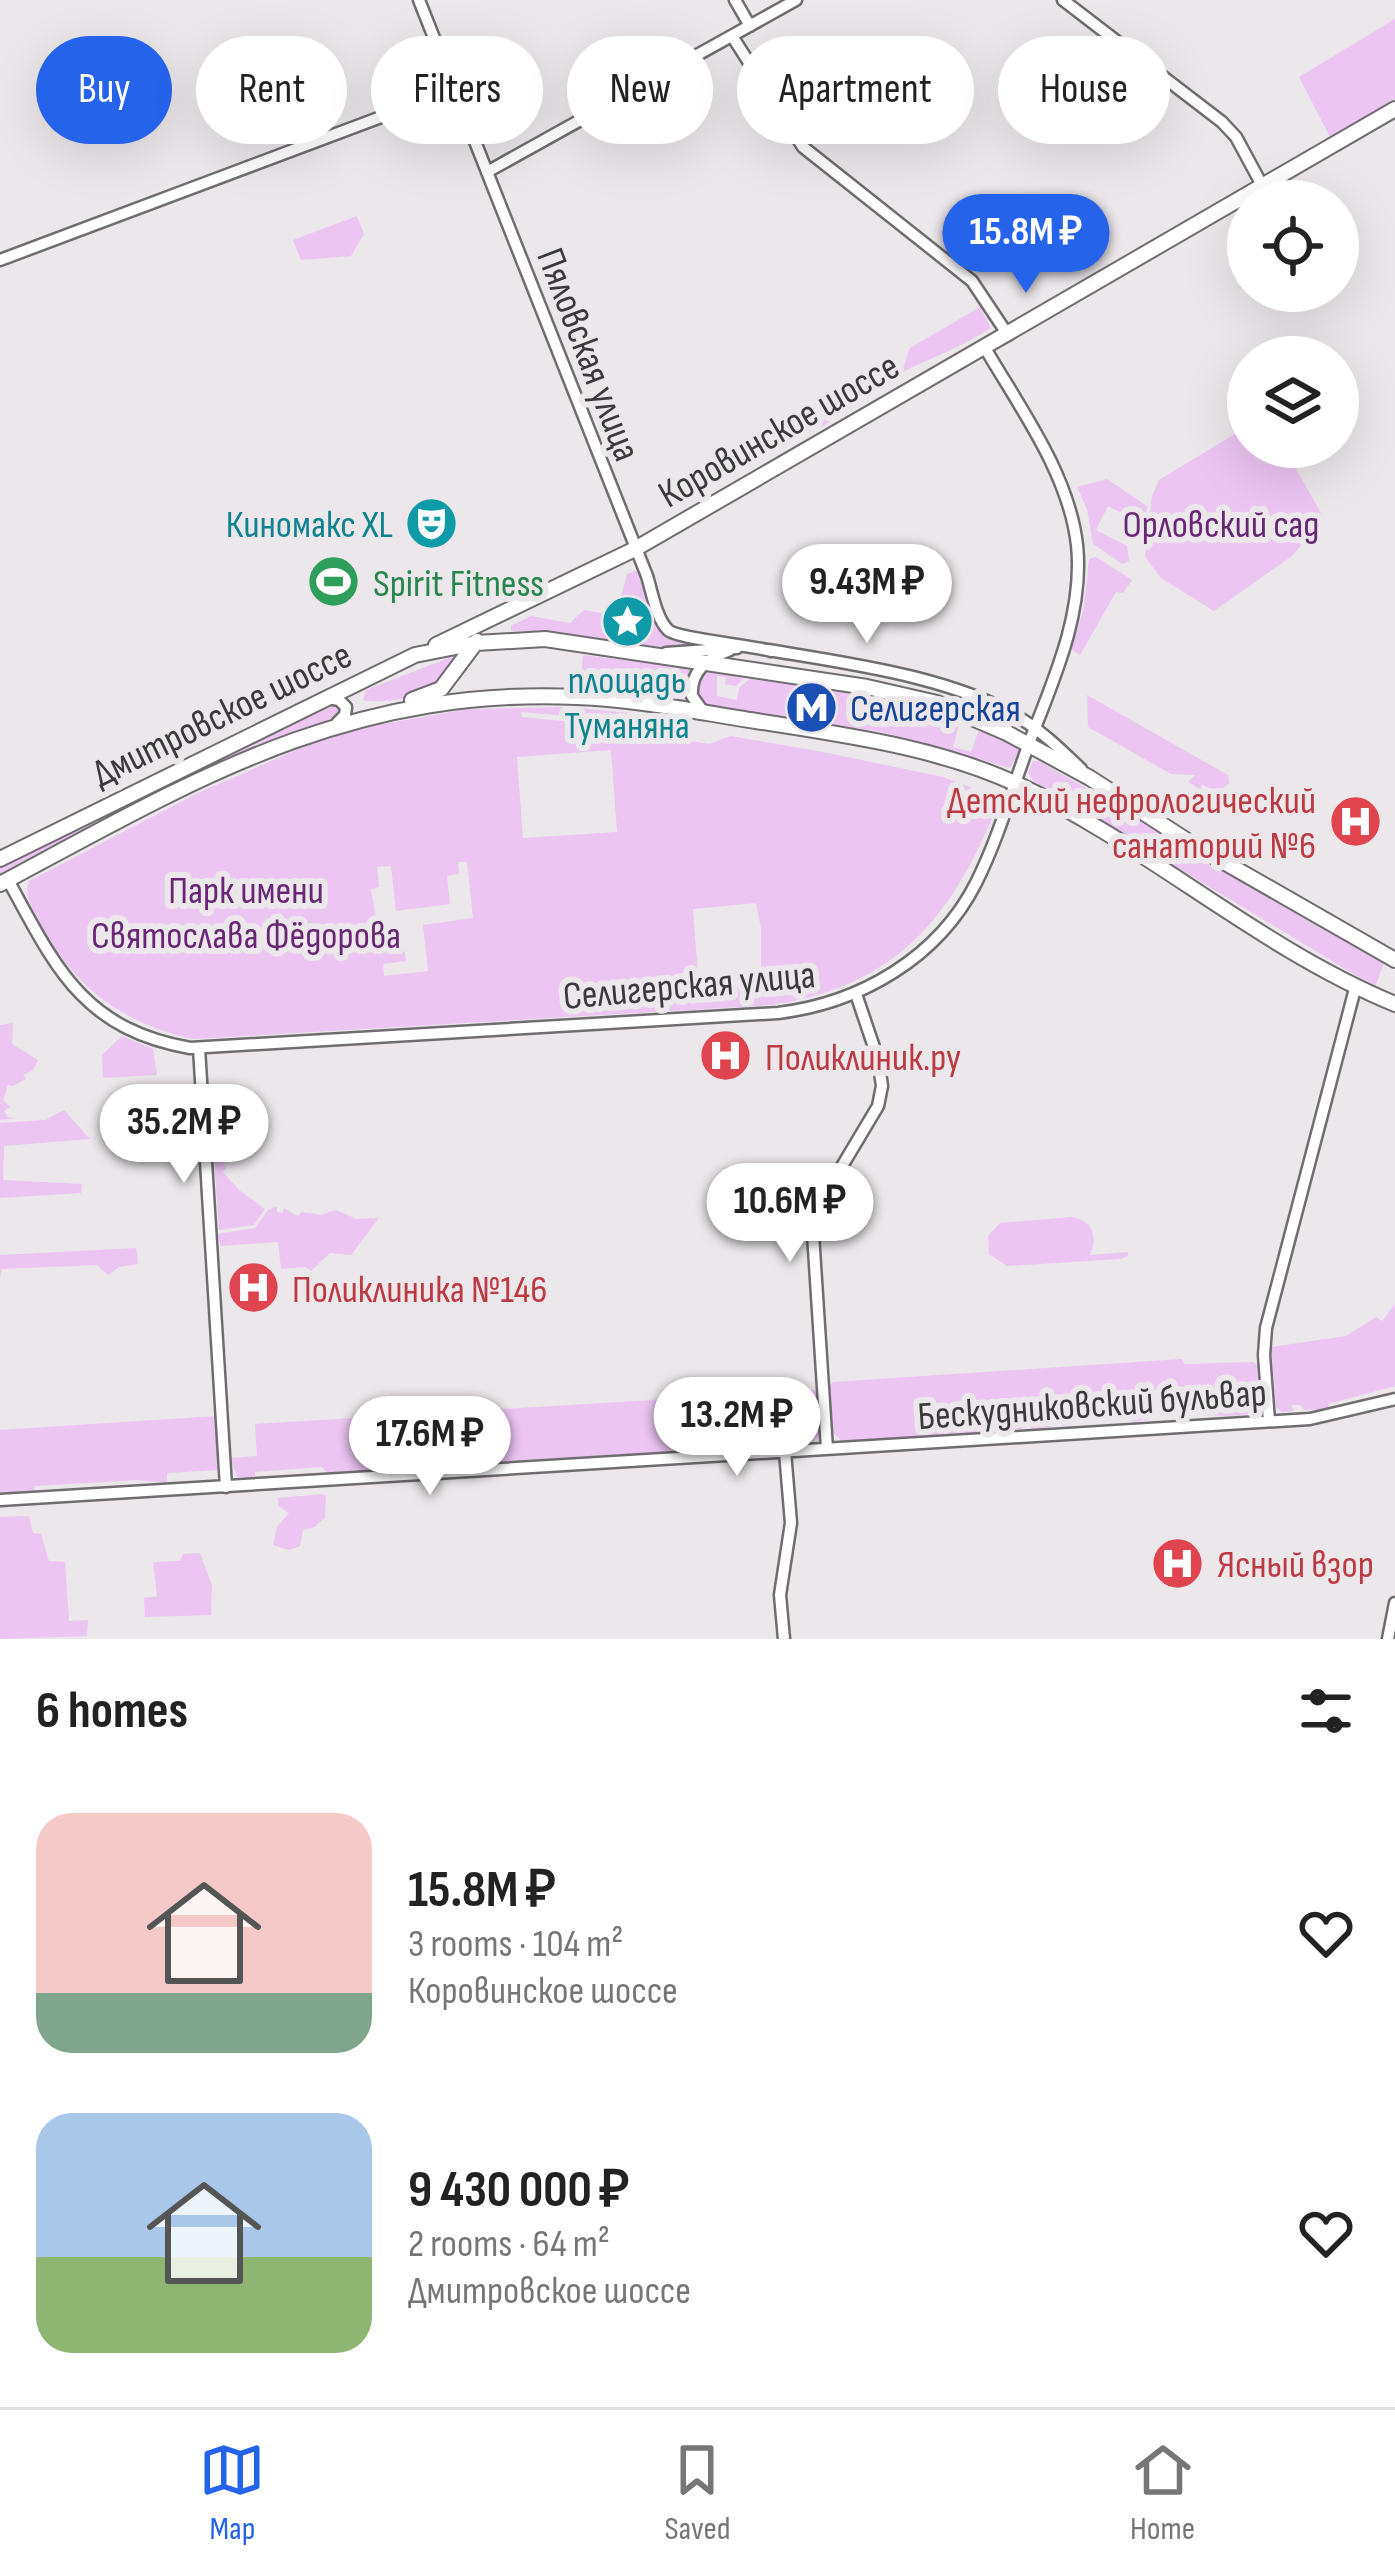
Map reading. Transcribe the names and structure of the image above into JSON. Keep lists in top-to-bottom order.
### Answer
{
  "streets": {
    "main road": ["Коровинское шоссе", "Дмитровское шоссе"],
    "street": ["Пяловская улица", "Селигерская улица", "Бескудниковский бульвар"]
  },
  "crossings": [
    ["Пяловская улица", "Коровинское шоссе"],
    ["Коровинское шоссе", "Дмитровское шоссе"],
    ["Коровинское шоссе", "Селигерская улица"],
    ["Дмитровское шоссе", "Селигерская улица"]
  ],
  "parks": ["Орловский сад", "Парк имени Святослава Фёдорова"],
  "places": {
    "theatre": ["Киномакс XL"],
    "sports": ["Spirit Fitness"],
    "place": ["площадь Туманяна"],
    "metro station": ["Селигерская"],
    "hospital": [
      "Детский нефрологический санаторий №6",
      "Поликлиник.ру",
      "Поликлиника №146",
      "Ясный взор"
    ]
  },
  "page": {
    "chip": [
      "Buy",
      "Rent",
      "Filters",
      "New",
      "Apartment",
      "House"
    ],
    "price": [
      "15.8M ₽",
      "9.43M ₽",
      "35.2M ₽",
      "10.6M ₽",
      "13.2M ₽",
      "17.6M ₽"
    ],
    "heading": "6 homes",
    "list": [
      {
        "name": "15.8M ₽",
        "note": "3 rooms · 104 m² · Коровинское шоссе"
      },
      {
        "name": "9 430 000 ₽",
        "note": "2 rooms · 64 m² · Дмитровское шоссе"
      }
    ],
    "tabs": ["Map", "Saved", "Home"]
  }
}
